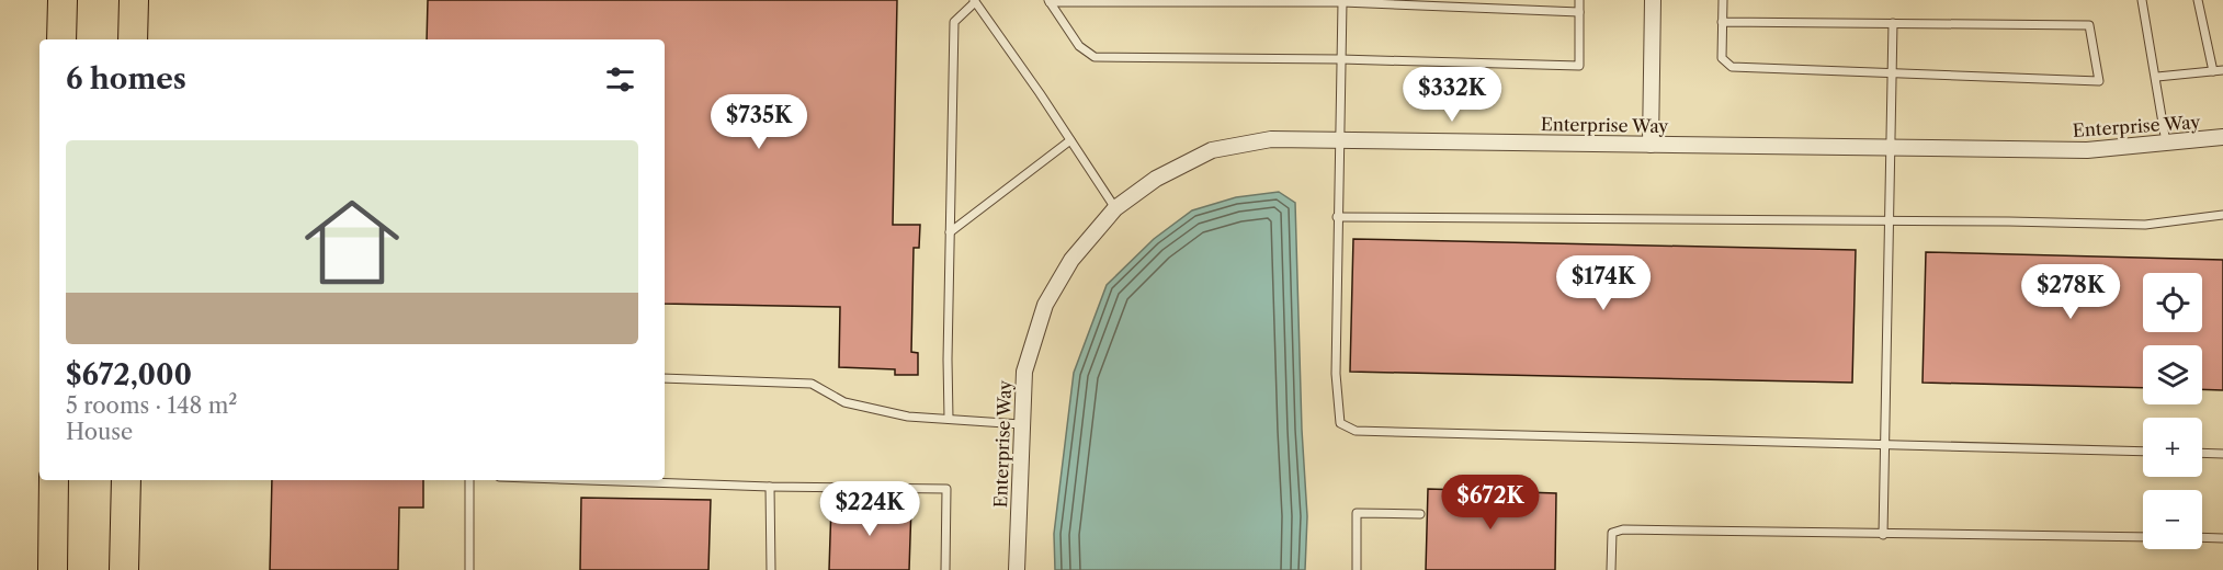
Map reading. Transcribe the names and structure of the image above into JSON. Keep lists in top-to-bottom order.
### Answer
{
  "streets": {
    "street": ["Enterprise Way"]
  },
  "page": {
    "heading": "6 homes",
    "price": [
      "$332K",
      "$735K",
      "$174K",
      "$278K",
      "$672K",
      "$224K"
    ],
    "list": [
      {
        "name": "$672,000",
        "note": "5 rooms · 148 m² · House"
      }
    ],
    "map_buttons": ["+", "−"]
  }
}
